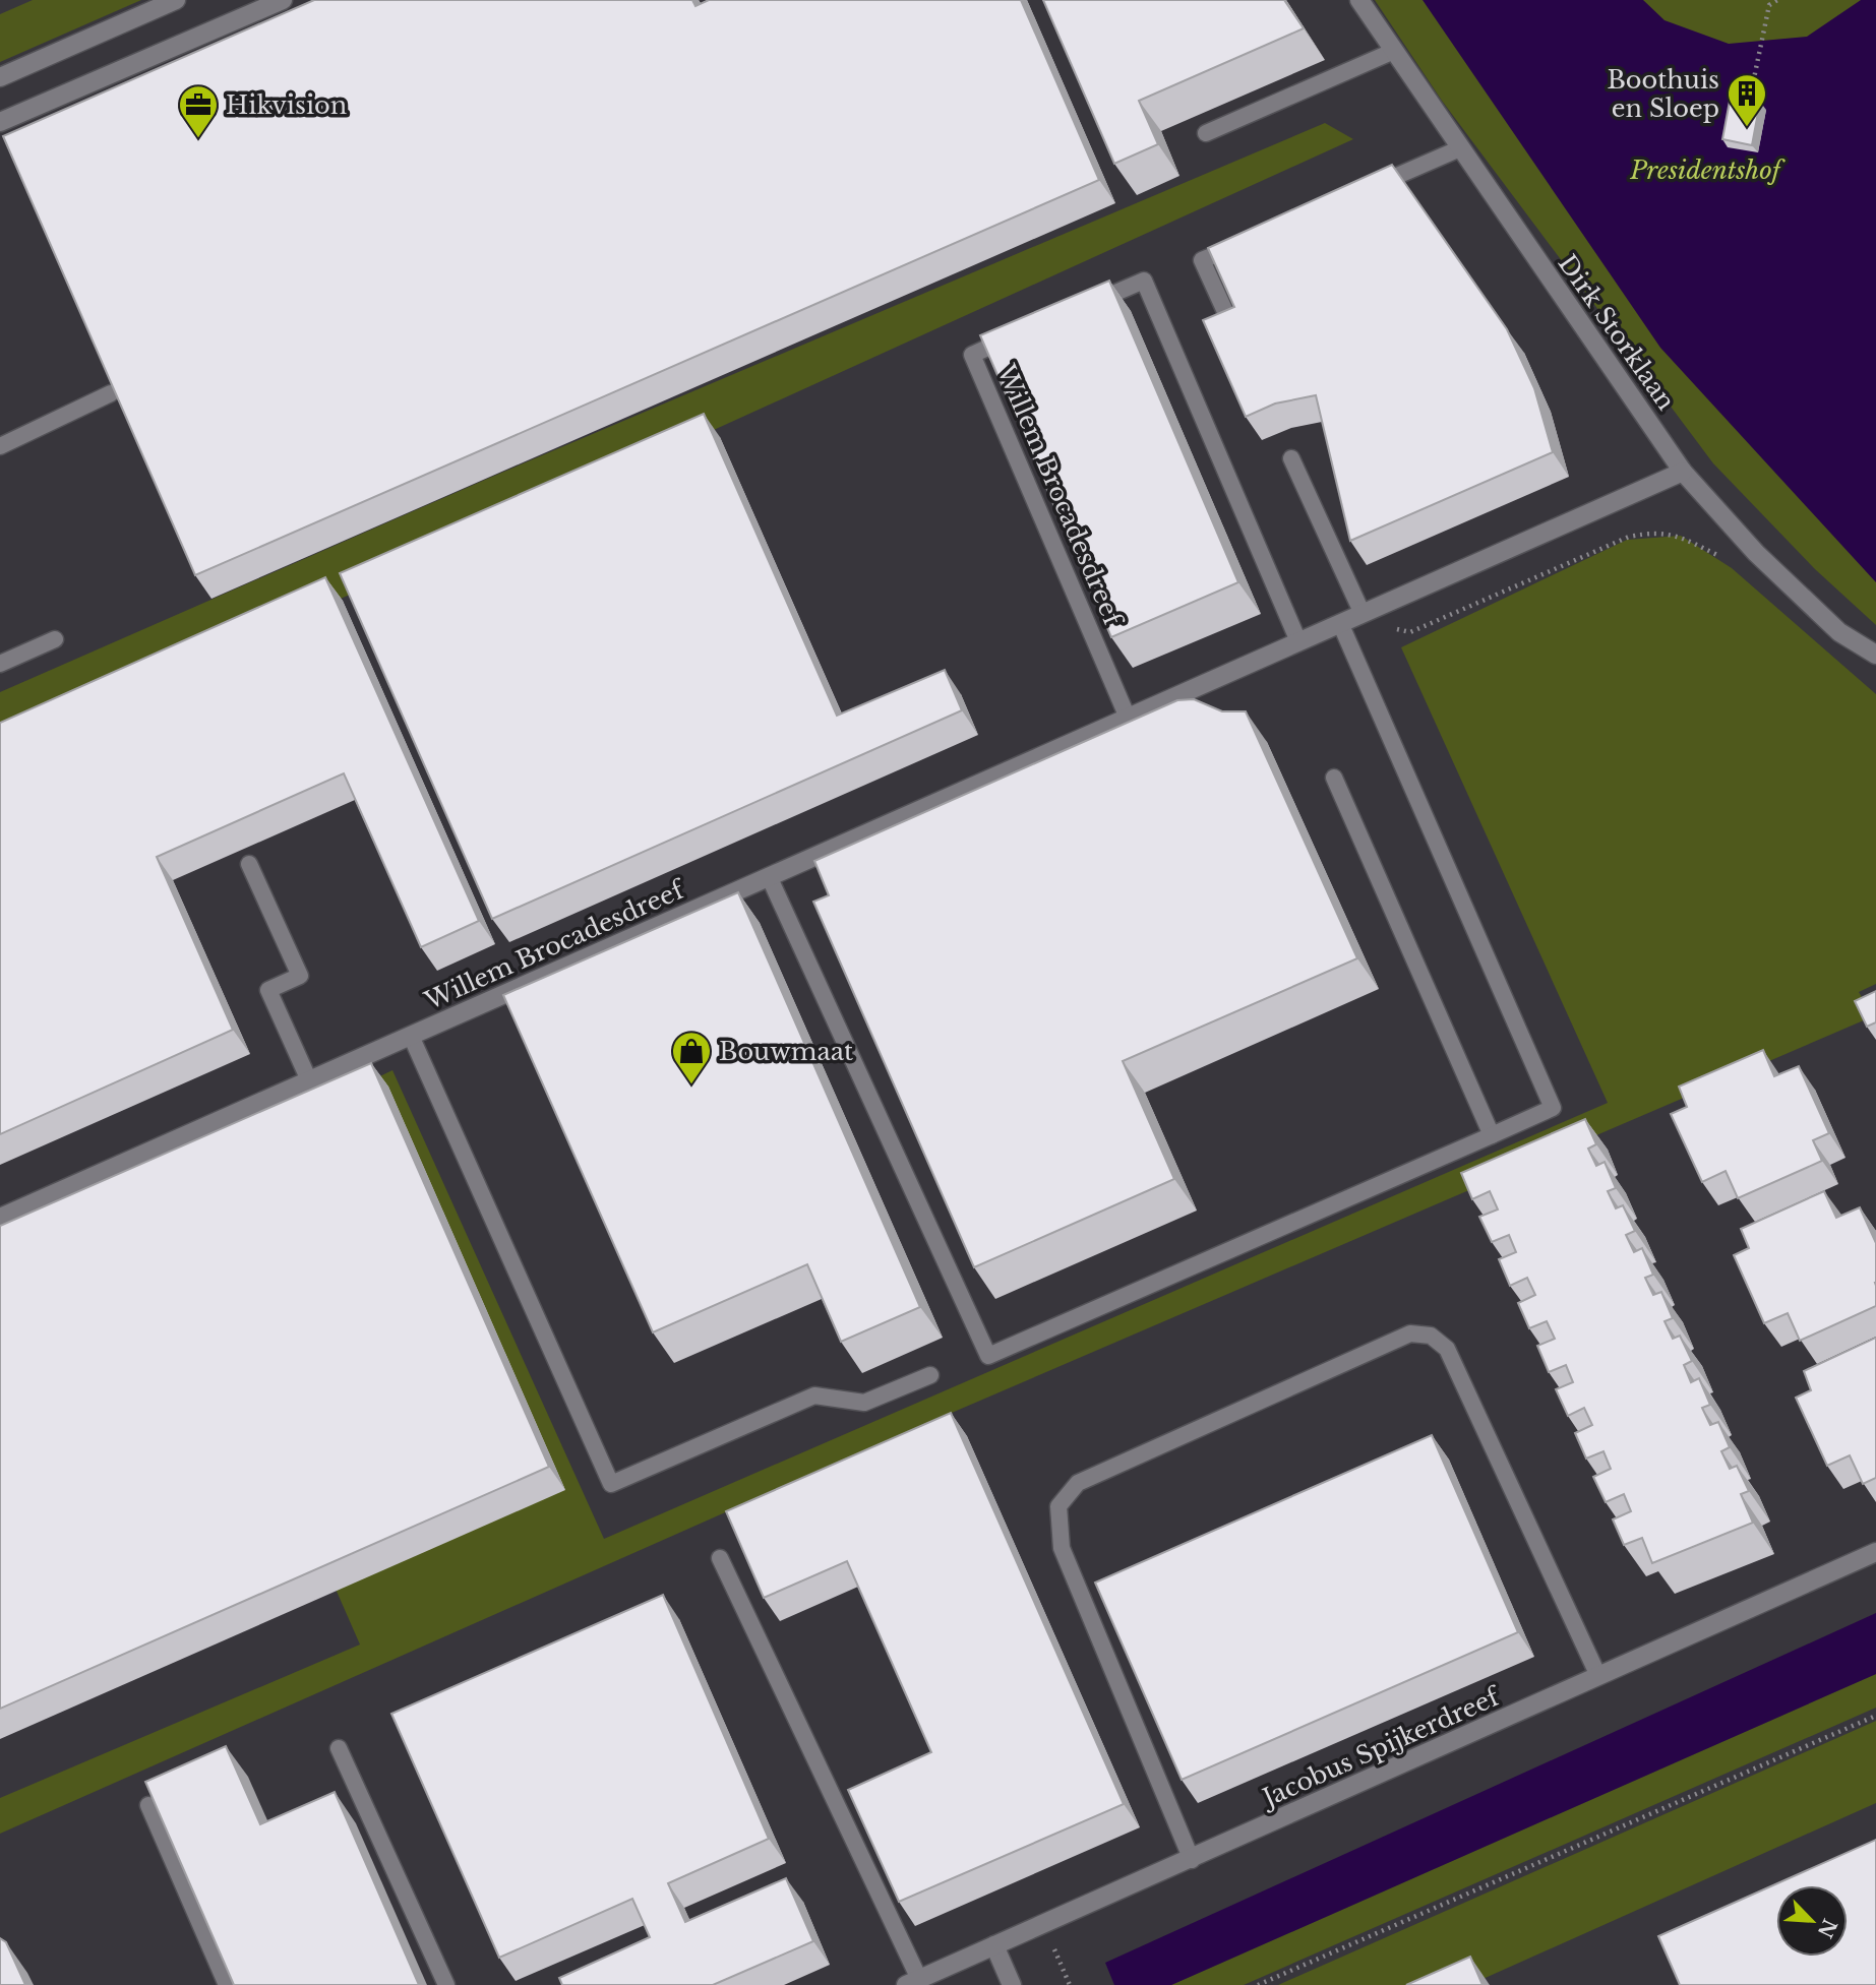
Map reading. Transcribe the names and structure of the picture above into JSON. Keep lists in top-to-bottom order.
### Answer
{
  "streets": {
    "street": ["Dirk Storklaan", "Willem Brocadesdreef", "Jacobus Spijkerdreef"]
  },
  "crossings": [
    ["Dirk Storklaan", "Willem Brocadesdreef"]
  ],
  "parks": ["Presidentshof"],
  "places": {
    "building": ["Boothuis en Sloep"],
    "office": ["Hikvision"],
    "shop": ["Bouwmaat"]
  },
  "north": "bottom right"
}
